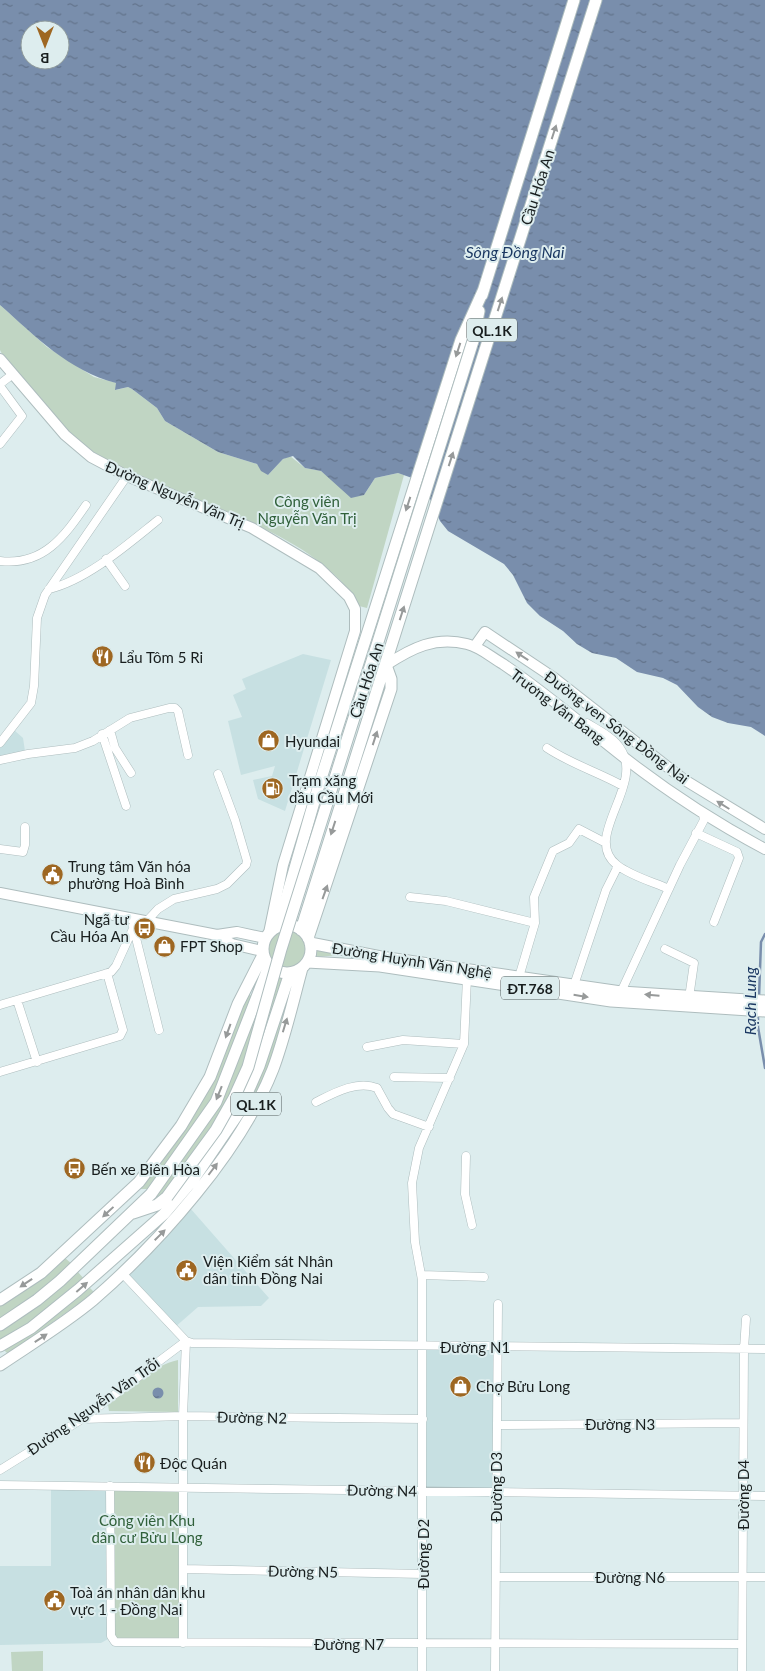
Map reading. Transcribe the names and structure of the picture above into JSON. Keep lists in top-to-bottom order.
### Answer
{
  "streets": {
    "main road": [
      "Cầu Hóa An",
      "QL.1K",
      "Đường Nguyễn Văn Trị",
      "Trương Văn Bang",
      "Đường ven Sông Đồng Nai",
      "Đường Huỳnh Văn Nghệ",
      "ĐT.768"
    ],
    "street": [
      "Đường N1",
      "Đường Nguyễn Văn Trỗi",
      "Đường N2",
      "Đường N3",
      "Đường D3",
      "Đường N4",
      "Đường D4",
      "Đường D2",
      "Đường N5",
      "Đường N6",
      "Đường N7"
    ]
  },
  "crossings": [
    ["Cầu Hóa An", "QL.1K"],
    ["QL.1K", "Đường Nguyễn Văn Trị"],
    ["QL.1K", "Đường Huỳnh Văn Nghệ"],
    ["Đường Nguyễn Văn Trị", "Đường Huỳnh Văn Nghệ"],
    ["Trương Văn Bang", "Đường ven Sông Đồng Nai"],
    ["Đường Huỳnh Văn Nghệ", "Đường D2"],
    ["Đường N1", "Đường Nguyễn Văn Trỗi"],
    ["Đường N1", "Đường D3"],
    ["Đường N1", "Đường D4"],
    ["Đường N1", "Đường D2"],
    ["Đường Nguyễn Văn Trỗi", "Đường N2"],
    ["Đường N2", "Đường D2"],
    ["Đường N3", "Đường D3"],
    ["Đường N3", "Đường D4"],
    ["Đường D3", "Đường N4"],
    ["Đường D3", "Đường N6"],
    ["Đường D3", "Đường N7"],
    ["Đường N4", "Đường D4"],
    ["Đường N4", "Đường D2"],
    ["Đường N4", "Đường N7"],
    ["Đường D4", "Đường N6"],
    ["Đường D4", "Đường N7"],
    ["Đường D2", "Đường N5"],
    ["Đường D2", "Đường N7"]
  ],
  "one_way": ["Đường ven Sông Đồng Nai"],
  "water": ["Sông Đồng Nai", "Rạch Lung"],
  "parks": ["Công viên Nguyễn Văn Trị", "Công viên Khu dân cư Bửu Long"],
  "places": {
    "restaurant": ["Lẩu Tôm 5 Ri", "Độc Quán"],
    "shop": ["Hyundai", "FPT Shop", "Chợ Bửu Long"],
    "fuel station": ["Trạm xăng dầu Cầu Mới"],
    "public building": ["Trung tâm Văn hóa phường Hoà Bình", "Viện Kiểm sát Nhân dân tỉnh Đồng Nai", "Toà án nhân dân khu vực 1 - Đồng Nai"],
    "bus stop": ["Ngã tư Cầu Hóa An", "Bến xe Biên Hòa"]
  },
  "north": "bottom"
}
